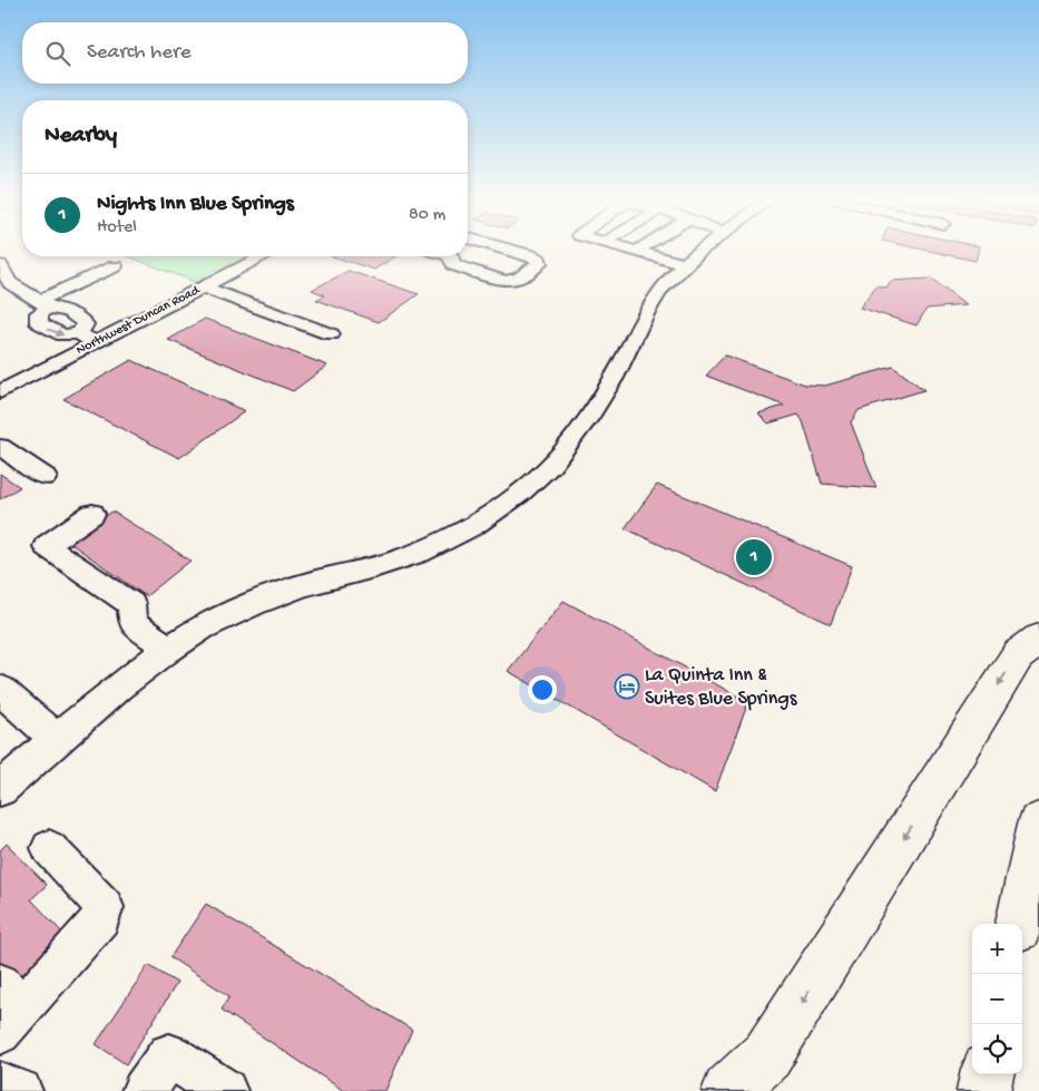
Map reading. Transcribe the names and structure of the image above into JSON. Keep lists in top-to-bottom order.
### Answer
{
  "streets": {
    "street": ["Northwest Duncan Road"]
  },
  "places": {
    "hotel": ["La Quinta Inn & Suites Blue Springs"]
  },
  "page": {
    "search": "Search here",
    "heading": "Nearby",
    "list": [
      {
        "mark": "1",
        "name": "Nights Inn Blue Springs",
        "note": "Hotel",
        "value": "80 m"
      }
    ],
    "pins": "1",
    "map_buttons": ["+", "−"]
  }
}
